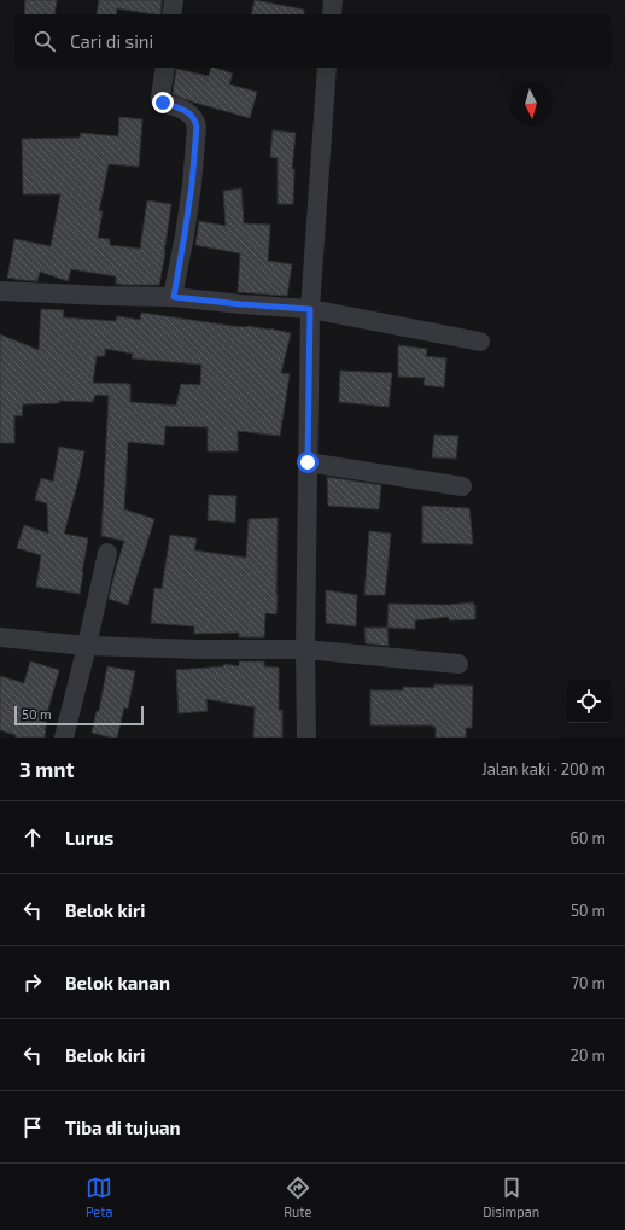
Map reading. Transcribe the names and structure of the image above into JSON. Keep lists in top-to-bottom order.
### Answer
{
  "scale_bar": "50 m",
  "north": "bottom",
  "page": {
    "search": "Cari di sini",
    "scale": "50 m",
    "heading": ["3 mnt", "Jalan kaki · 200 m"],
    "list": [
      ["Lurus", "60 m"],
      ["Belok kiri", "50 m"],
      ["Belok kanan", "70 m"],
      ["Belok kiri", "20 m"],
      "Tiba di tujuan"
    ],
    "nav": ["Peta", "Rute", "Disimpan"]
  }
}
